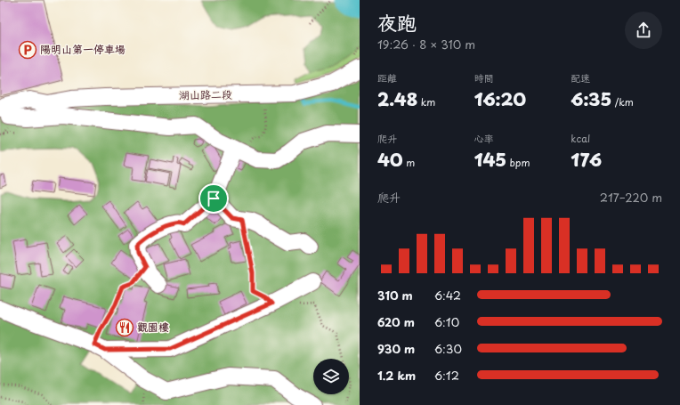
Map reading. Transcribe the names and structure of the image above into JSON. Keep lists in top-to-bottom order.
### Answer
{
  "streets": {
    "street": ["湖山路二段"]
  },
  "places": {
    "parking": ["陽明山第一停車場"],
    "restaurant": ["觀園樓"]
  },
  "page": {
    "heading": ["夜跑", "19:26 · 8 × 310 m"],
    "stats": [
      ["距離", "2.48 km"],
      ["時間", "16:20"],
      ["配速", "6:35 /km"],
      ["爬升", "40 m"],
      ["心率", "145 bpm"],
      ["kcal", "176"]
    ],
    "chart": ["爬升", "217–220 m"],
    "list": [
      {
        "name": "310 m",
        "note": "6:42"
      },
      {
        "name": "620 m",
        "note": "6:10"
      },
      {
        "name": "930 m",
        "note": "6:30"
      },
      {
        "name": "1.2 km",
        "note": "6:12"
      }
    ]
  }
}
